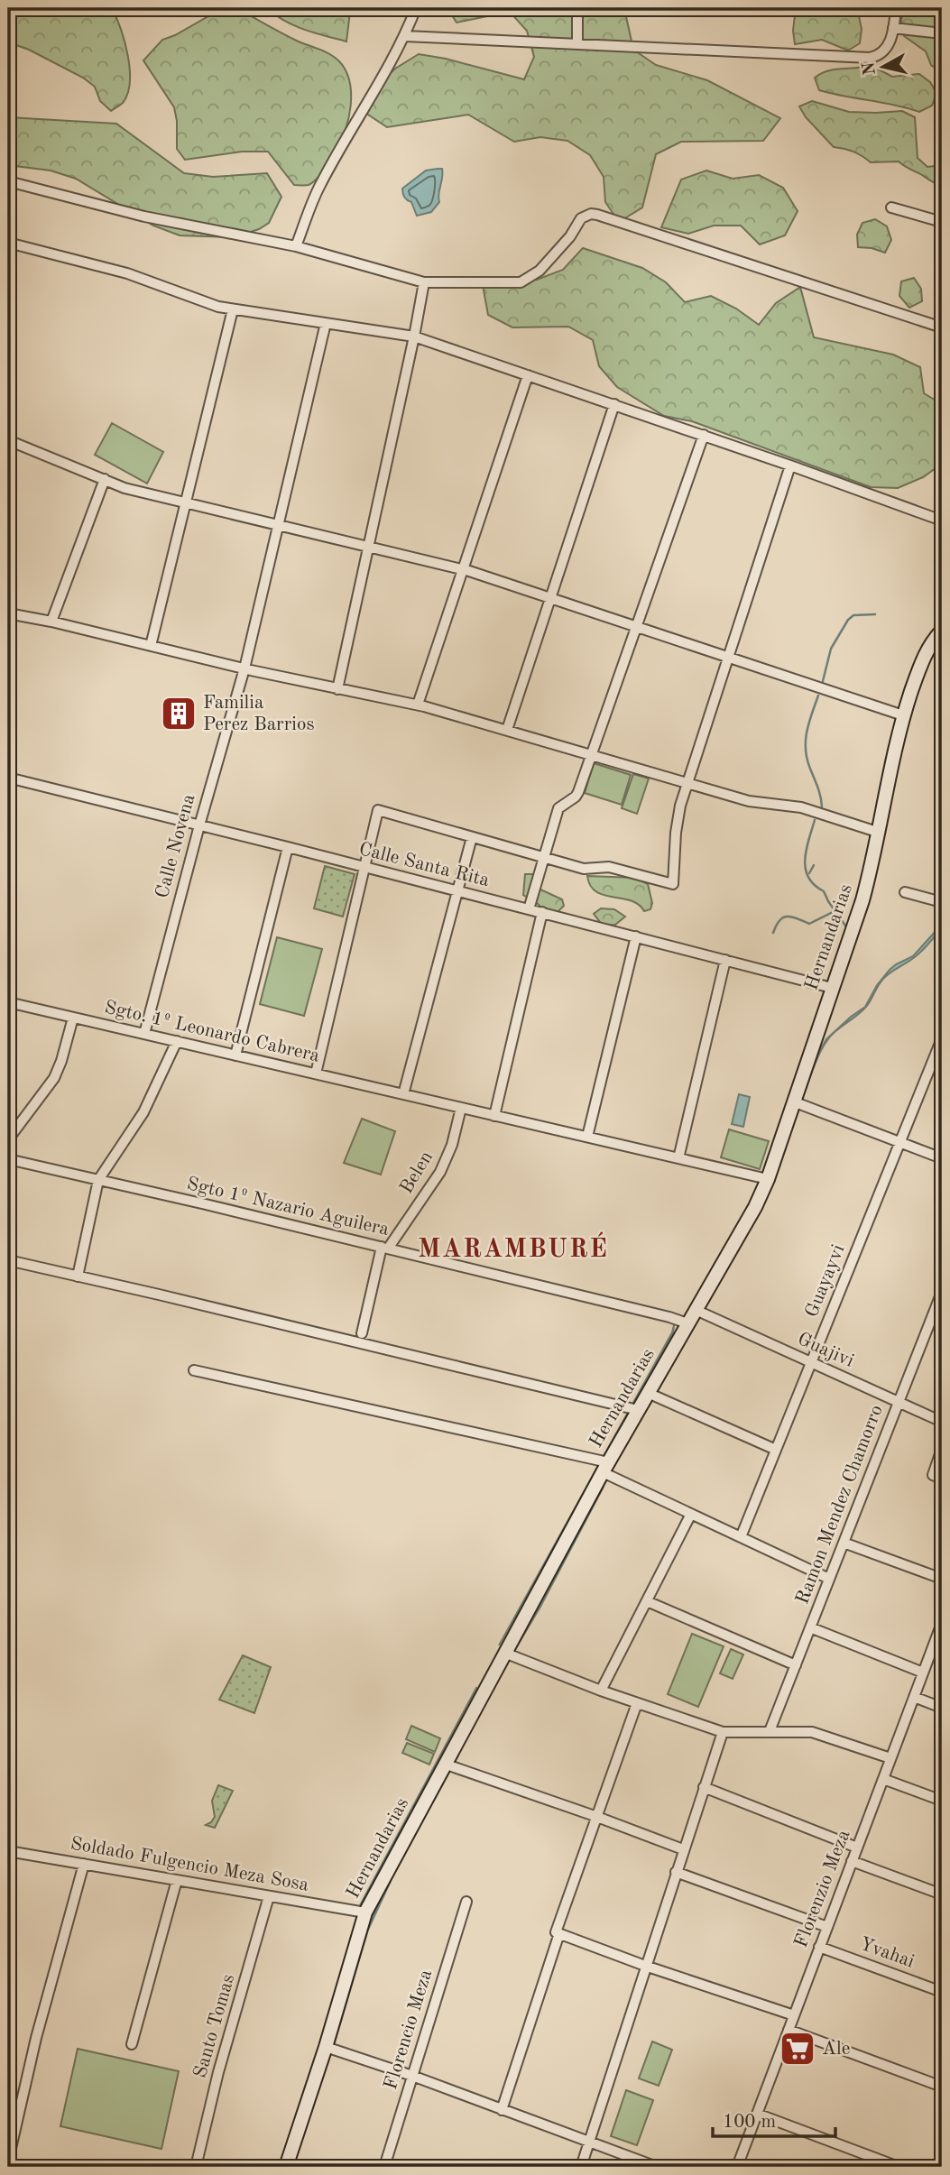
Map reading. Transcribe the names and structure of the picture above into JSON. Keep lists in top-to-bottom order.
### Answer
{
  "streets": {
    "street": [
      "Calle Novena",
      "Calle Santa Rita",
      "Hernandarias",
      "Sgto. 1º Leonardo Cabrera",
      "Belen",
      "Sgto 1º Nazario Aguilera",
      "Guayayvi",
      "Guajivi",
      "Ramon Mendez Chamorro",
      "Soldado Fulgencio Meza Sosa",
      "Florenzio Meza",
      "Yvahai",
      "Santo Tomas",
      "Florencio Meza"
    ]
  },
  "crossings": [
    ["Calle Novena", "Calle Santa Rita"],
    ["Calle Novena", "Sgto. 1º Leonardo Cabrera"],
    ["Calle Santa Rita", "Hernandarias"],
    ["Hernandarias", "Sgto. 1º Leonardo Cabrera"],
    ["Hernandarias", "Sgto 1º Nazario Aguilera"],
    ["Hernandarias", "Guajivi"],
    ["Hernandarias", "Soldado Fulgencio Meza Sosa"],
    ["Sgto. 1º Leonardo Cabrera", "Belen"],
    ["Belen", "Sgto 1º Nazario Aguilera"],
    ["Guayayvi", "Guajivi"],
    ["Guajivi", "Ramon Mendez Chamorro"],
    ["Soldado Fulgencio Meza Sosa", "Santo Tomas"],
    ["Florenzio Meza", "Yvahai"]
  ],
  "districts": ["MARAMBURÉ"],
  "places": {
    "building": ["Familia Perez Barrios"],
    "supermarket": ["Ale"]
  },
  "scale_bar": "100 m",
  "north": "left"
}
